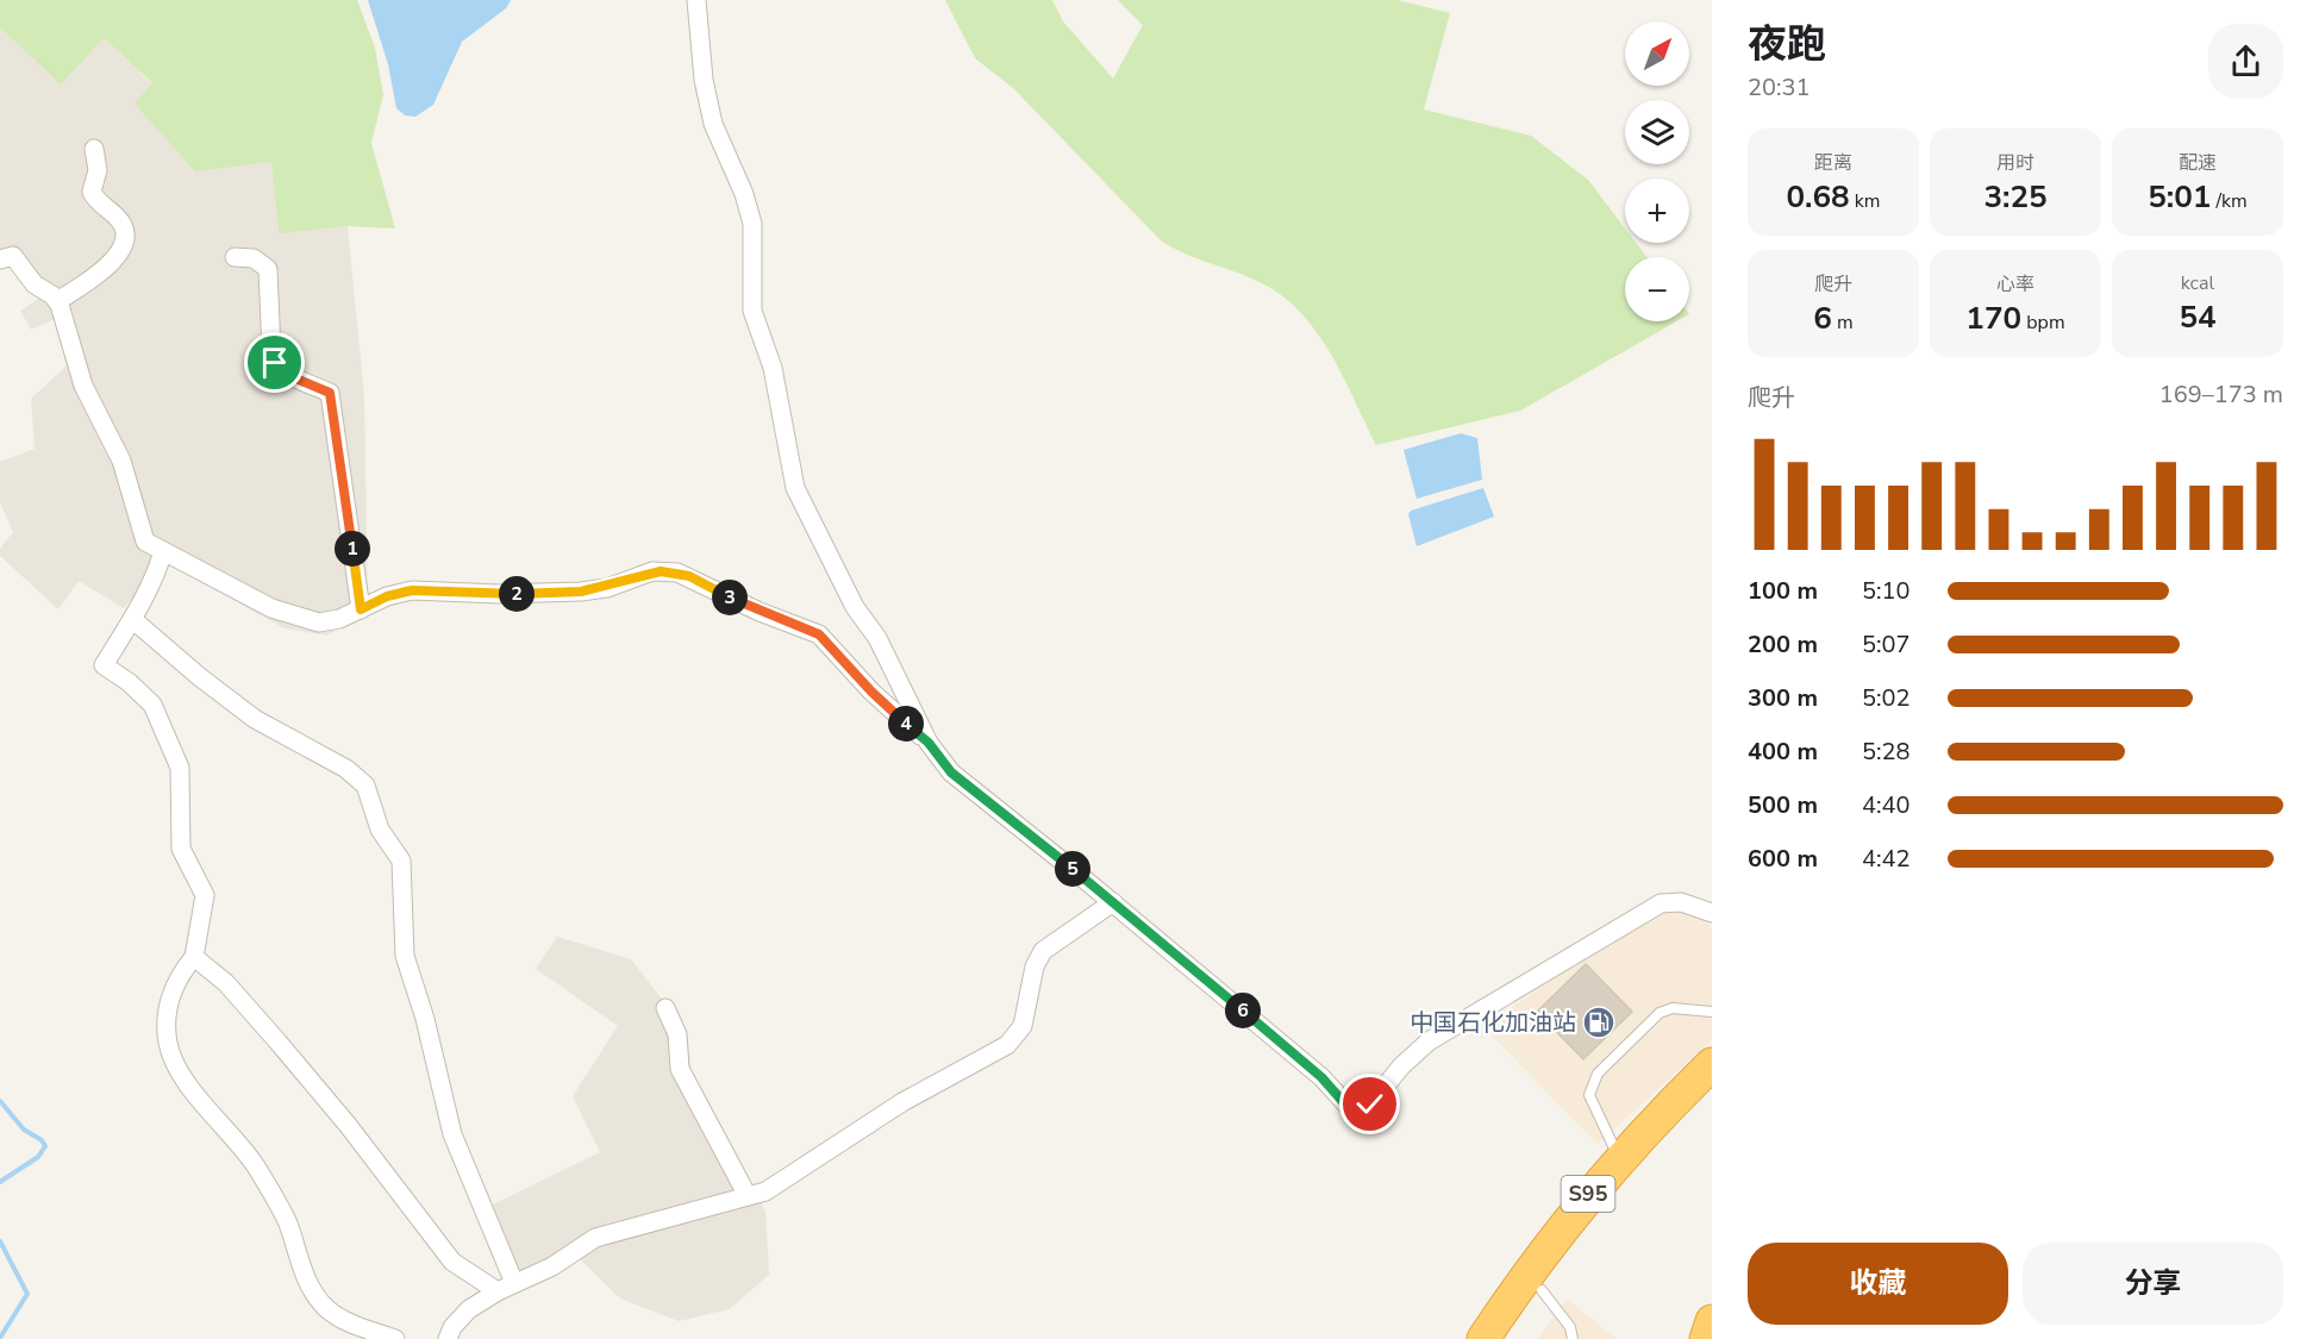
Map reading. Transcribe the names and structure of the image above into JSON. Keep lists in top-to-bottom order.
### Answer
{
  "streets": {
    "highway": ["S95"]
  },
  "places": {
    "fuel station": ["中国石化加油站"]
  },
  "north": "top right",
  "page": {
    "heading": ["夜跑", "20:31"],
    "map_buttons": ["+", "−"],
    "stats": [
      ["距离", "0.68 km"],
      ["用时", "3:25"],
      ["配速", "5:01 /km"],
      ["爬升", "6 m"],
      ["心率", "170 bpm"],
      ["kcal", "54"]
    ],
    "chart": ["爬升", "169–173 m"],
    "pins": [
      "1",
      "2",
      "3",
      "4",
      "5",
      "6"
    ],
    "list": [
      {
        "name": "100 m",
        "note": "5:10"
      },
      {
        "name": "200 m",
        "note": "5:07"
      },
      {
        "name": "300 m",
        "note": "5:02"
      },
      {
        "name": "400 m",
        "note": "5:28"
      },
      {
        "name": "500 m",
        "note": "4:40"
      },
      {
        "name": "600 m",
        "note": "4:42"
      }
    ],
    "buttons": ["收藏", "分享"]
  }
}
